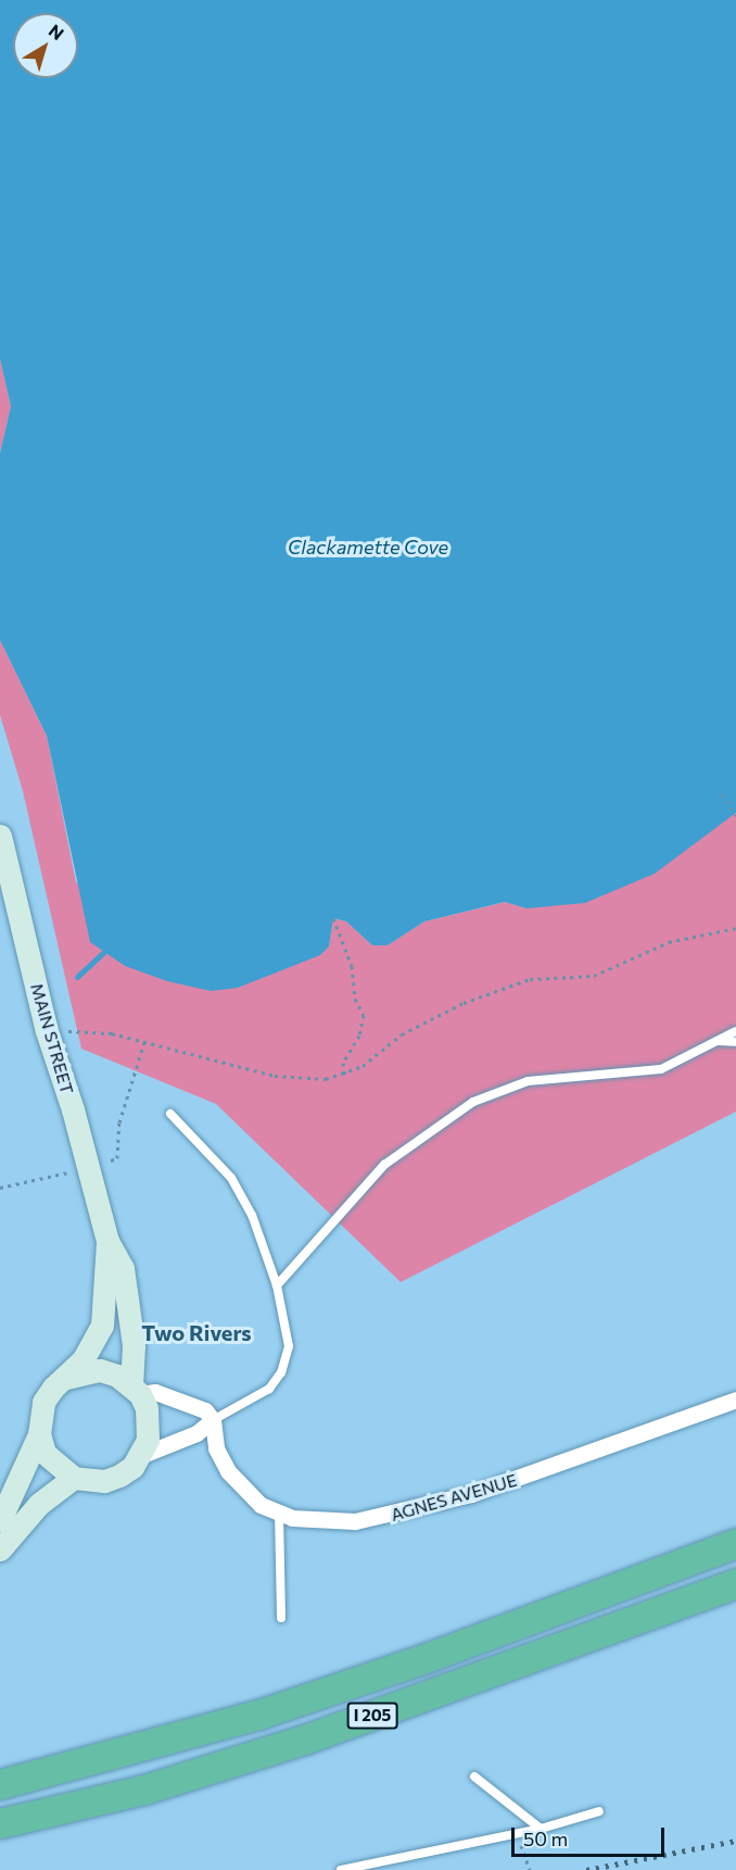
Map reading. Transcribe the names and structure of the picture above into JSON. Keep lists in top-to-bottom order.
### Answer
{
  "streets": {
    "highway": ["I 205"],
    "street": ["MAIN STREET", "AGNES AVENUE"]
  },
  "districts": ["Two Rivers"],
  "water": ["Clackamette Cove"],
  "scale_bar": "50 m",
  "north": "top right"
}
